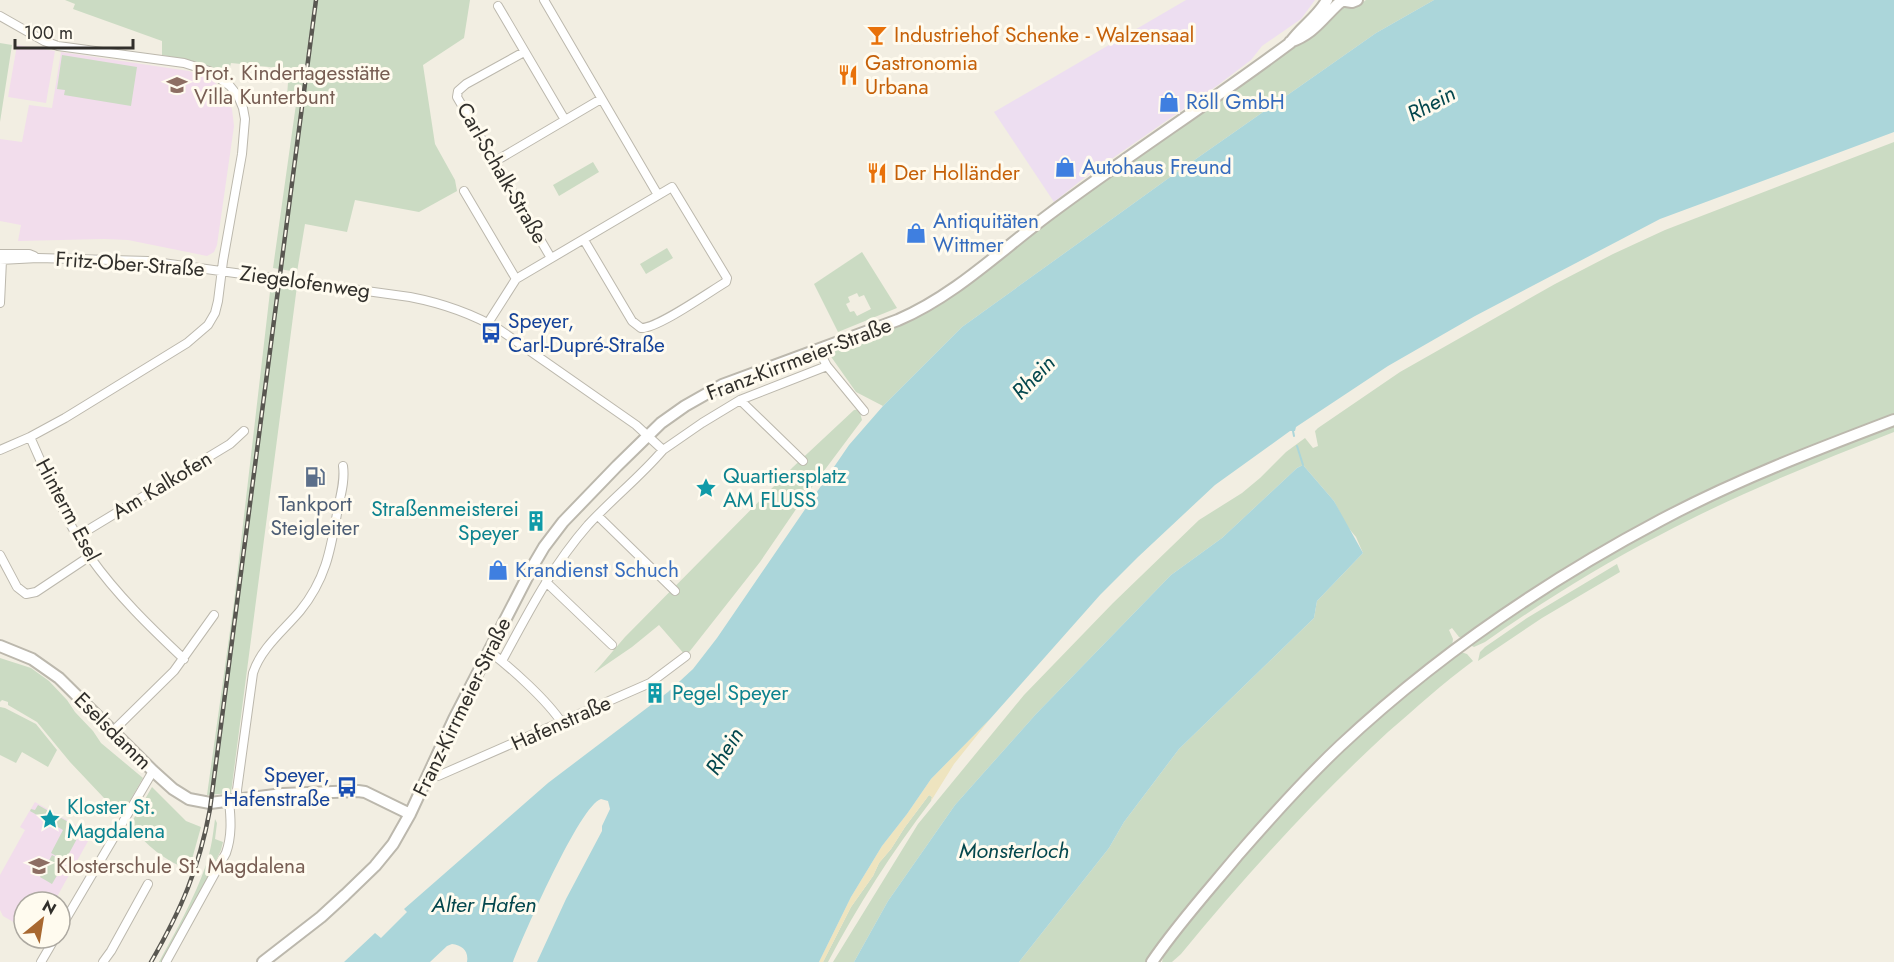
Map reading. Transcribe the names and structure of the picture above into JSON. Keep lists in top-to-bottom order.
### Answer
{
  "streets": {
    "street": [
      "Carl-Schalk-Straße",
      "Fritz-Ober-Straße",
      "Ziegelofenweg",
      "Franz-Kirrmeier-Straße",
      "Am Kalkofen",
      "Hinterm Esel",
      "Hafenstraße",
      "Eselsdamm"
    ]
  },
  "crossings": [
    ["Fritz-Ober-Straße", "Ziegelofenweg"],
    ["Ziegelofenweg", "Franz-Kirrmeier-Straße"],
    ["Ziegelofenweg", "Hinterm Esel"],
    ["Franz-Kirrmeier-Straße", "Hafenstraße"],
    ["Franz-Kirrmeier-Straße", "Eselsdamm"],
    ["Am Kalkofen", "Hinterm Esel"]
  ],
  "water": ["Rhein", "Monsterloch", "Alter Hafen"],
  "places": {
    "bar": ["Industriehof Schenke - Walzensaal"],
    "restaurant": ["Gastronomia Urbana", "Der Holländer"],
    "school or university": ["Prot. Kindertagesstätte Villa Kunterbunt", "Klosterschule St. Magdalena"],
    "shop": [
      "Röll GmbH",
      "Autohaus Freund",
      "Antiquitäten Wittmer",
      "Krandienst Schuch"
    ],
    "bus stop": ["Speyer, Carl-Dupré-Straße", "Speyer, Hafenstraße"],
    "fuel station": ["Tankport Steigleiter"],
    "place": ["Quartiersplatz AM FLUSS", "Kloster St. Magdalena"],
    "building": ["Straßenmeisterei Speyer", "Pegel Speyer"]
  },
  "scale_bar": "100 m",
  "north": "top right"
}
